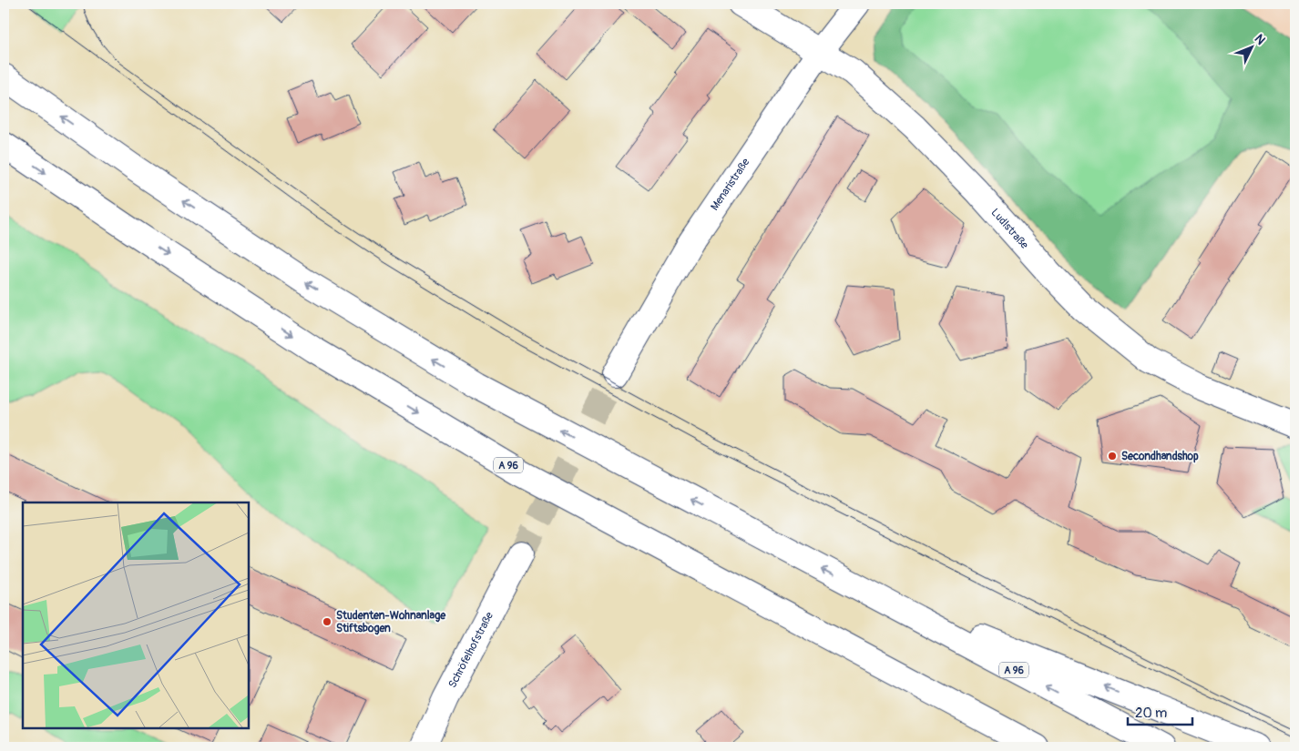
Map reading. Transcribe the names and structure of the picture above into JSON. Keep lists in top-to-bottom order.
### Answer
{
  "streets": {
    "main road": [
      "Menaristraße",
      "Ludlstraße",
      "A 96",
      "Schröfelhofstraße"
    ]
  },
  "crossings": [
    ["Menaristraße", "Ludlstraße"]
  ],
  "places": ["Secondhandshop", "Studenten-Wohnanlage Stiftsbogen"],
  "scale_bar": "20 m",
  "north": "top right"
}
